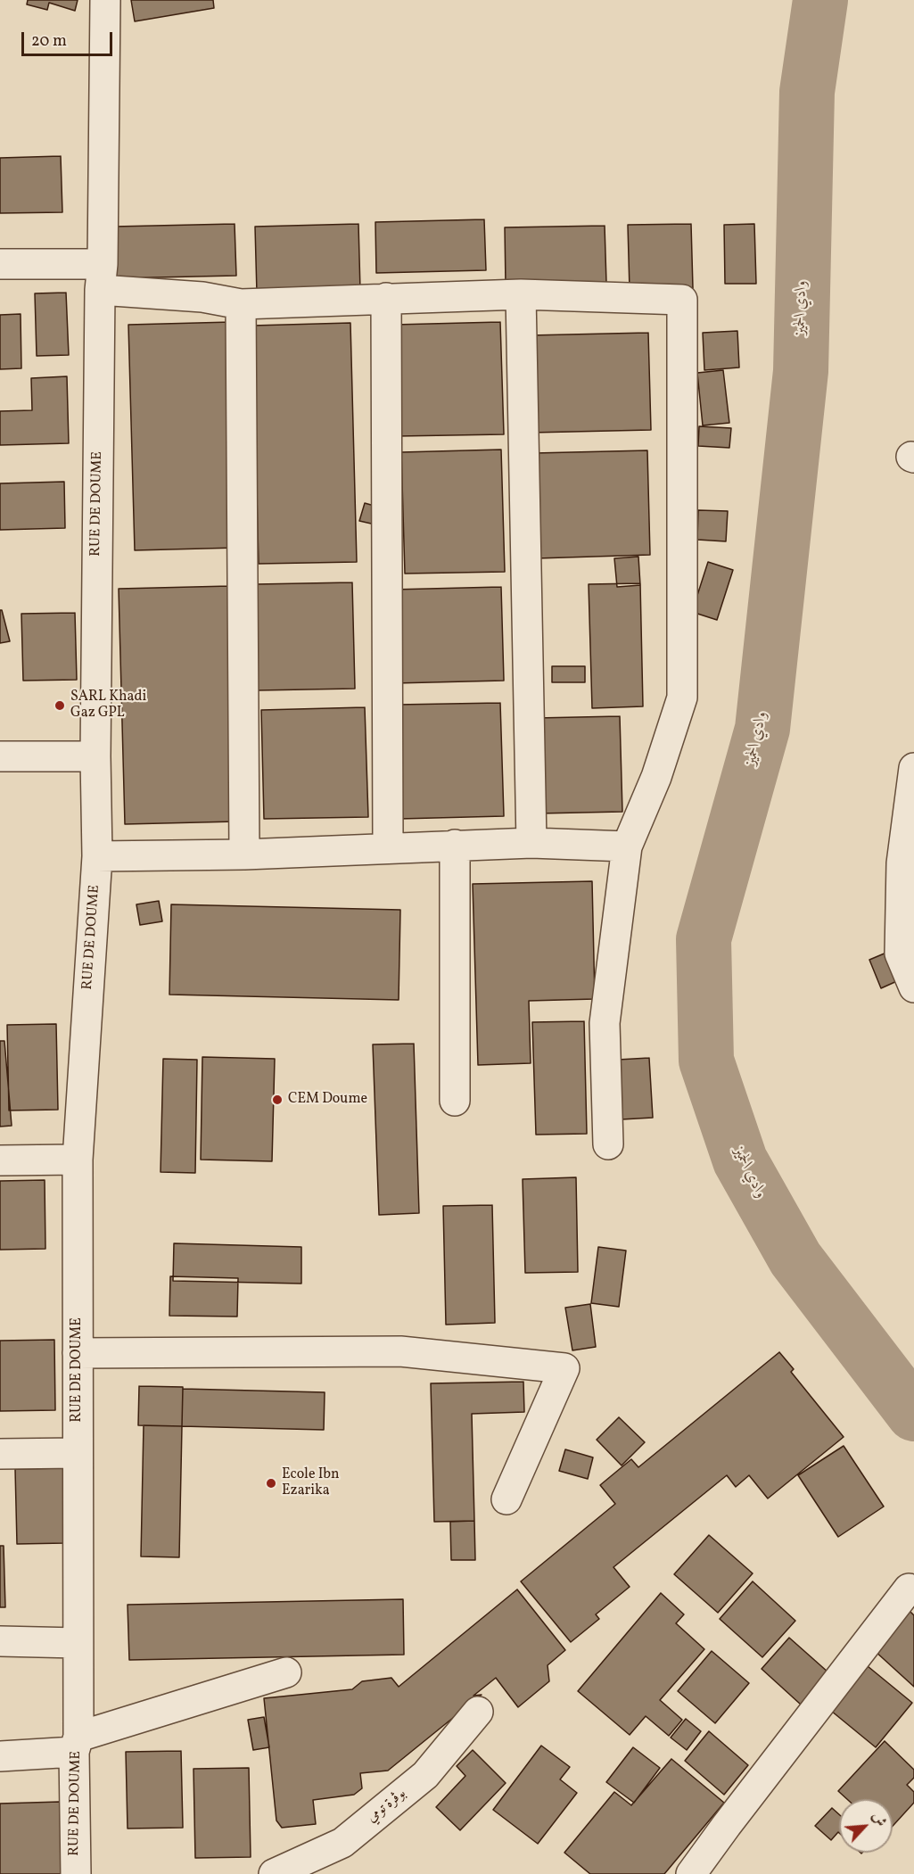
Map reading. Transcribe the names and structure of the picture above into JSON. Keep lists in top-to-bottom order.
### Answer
{
  "streets": {
    "street": ["RUE DE DOUME", "بوڤرة تومي"]
  },
  "water": ["وادي الحميز"],
  "places": ["SARL Khadi Gaz GPL", "CEM Doume", "Ecole Ibn Ezarika"],
  "scale_bar": "20 m",
  "north": "top right"
}
